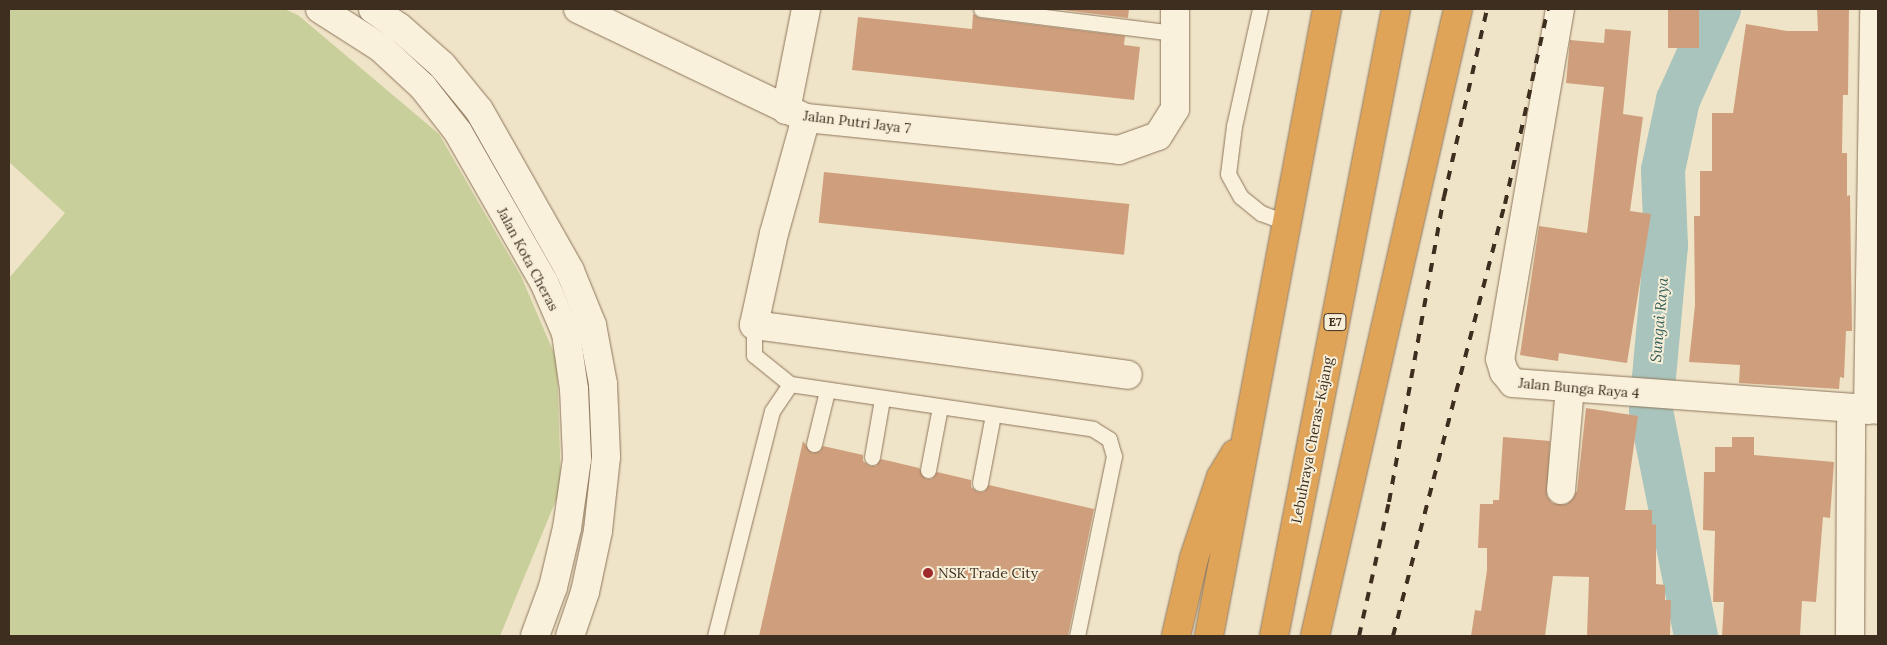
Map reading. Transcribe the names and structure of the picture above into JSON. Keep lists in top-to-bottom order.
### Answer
{
  "streets": {
    "highway": ["E7", "Lebuhraya Cheras–Kajang"],
    "street": ["Jalan Putri Jaya 7", "Jalan Kota Cheras", "Jalan Bunga Raya 4"]
  },
  "water": ["Sungai Raya"],
  "places": ["NSK Trade City"]
}
